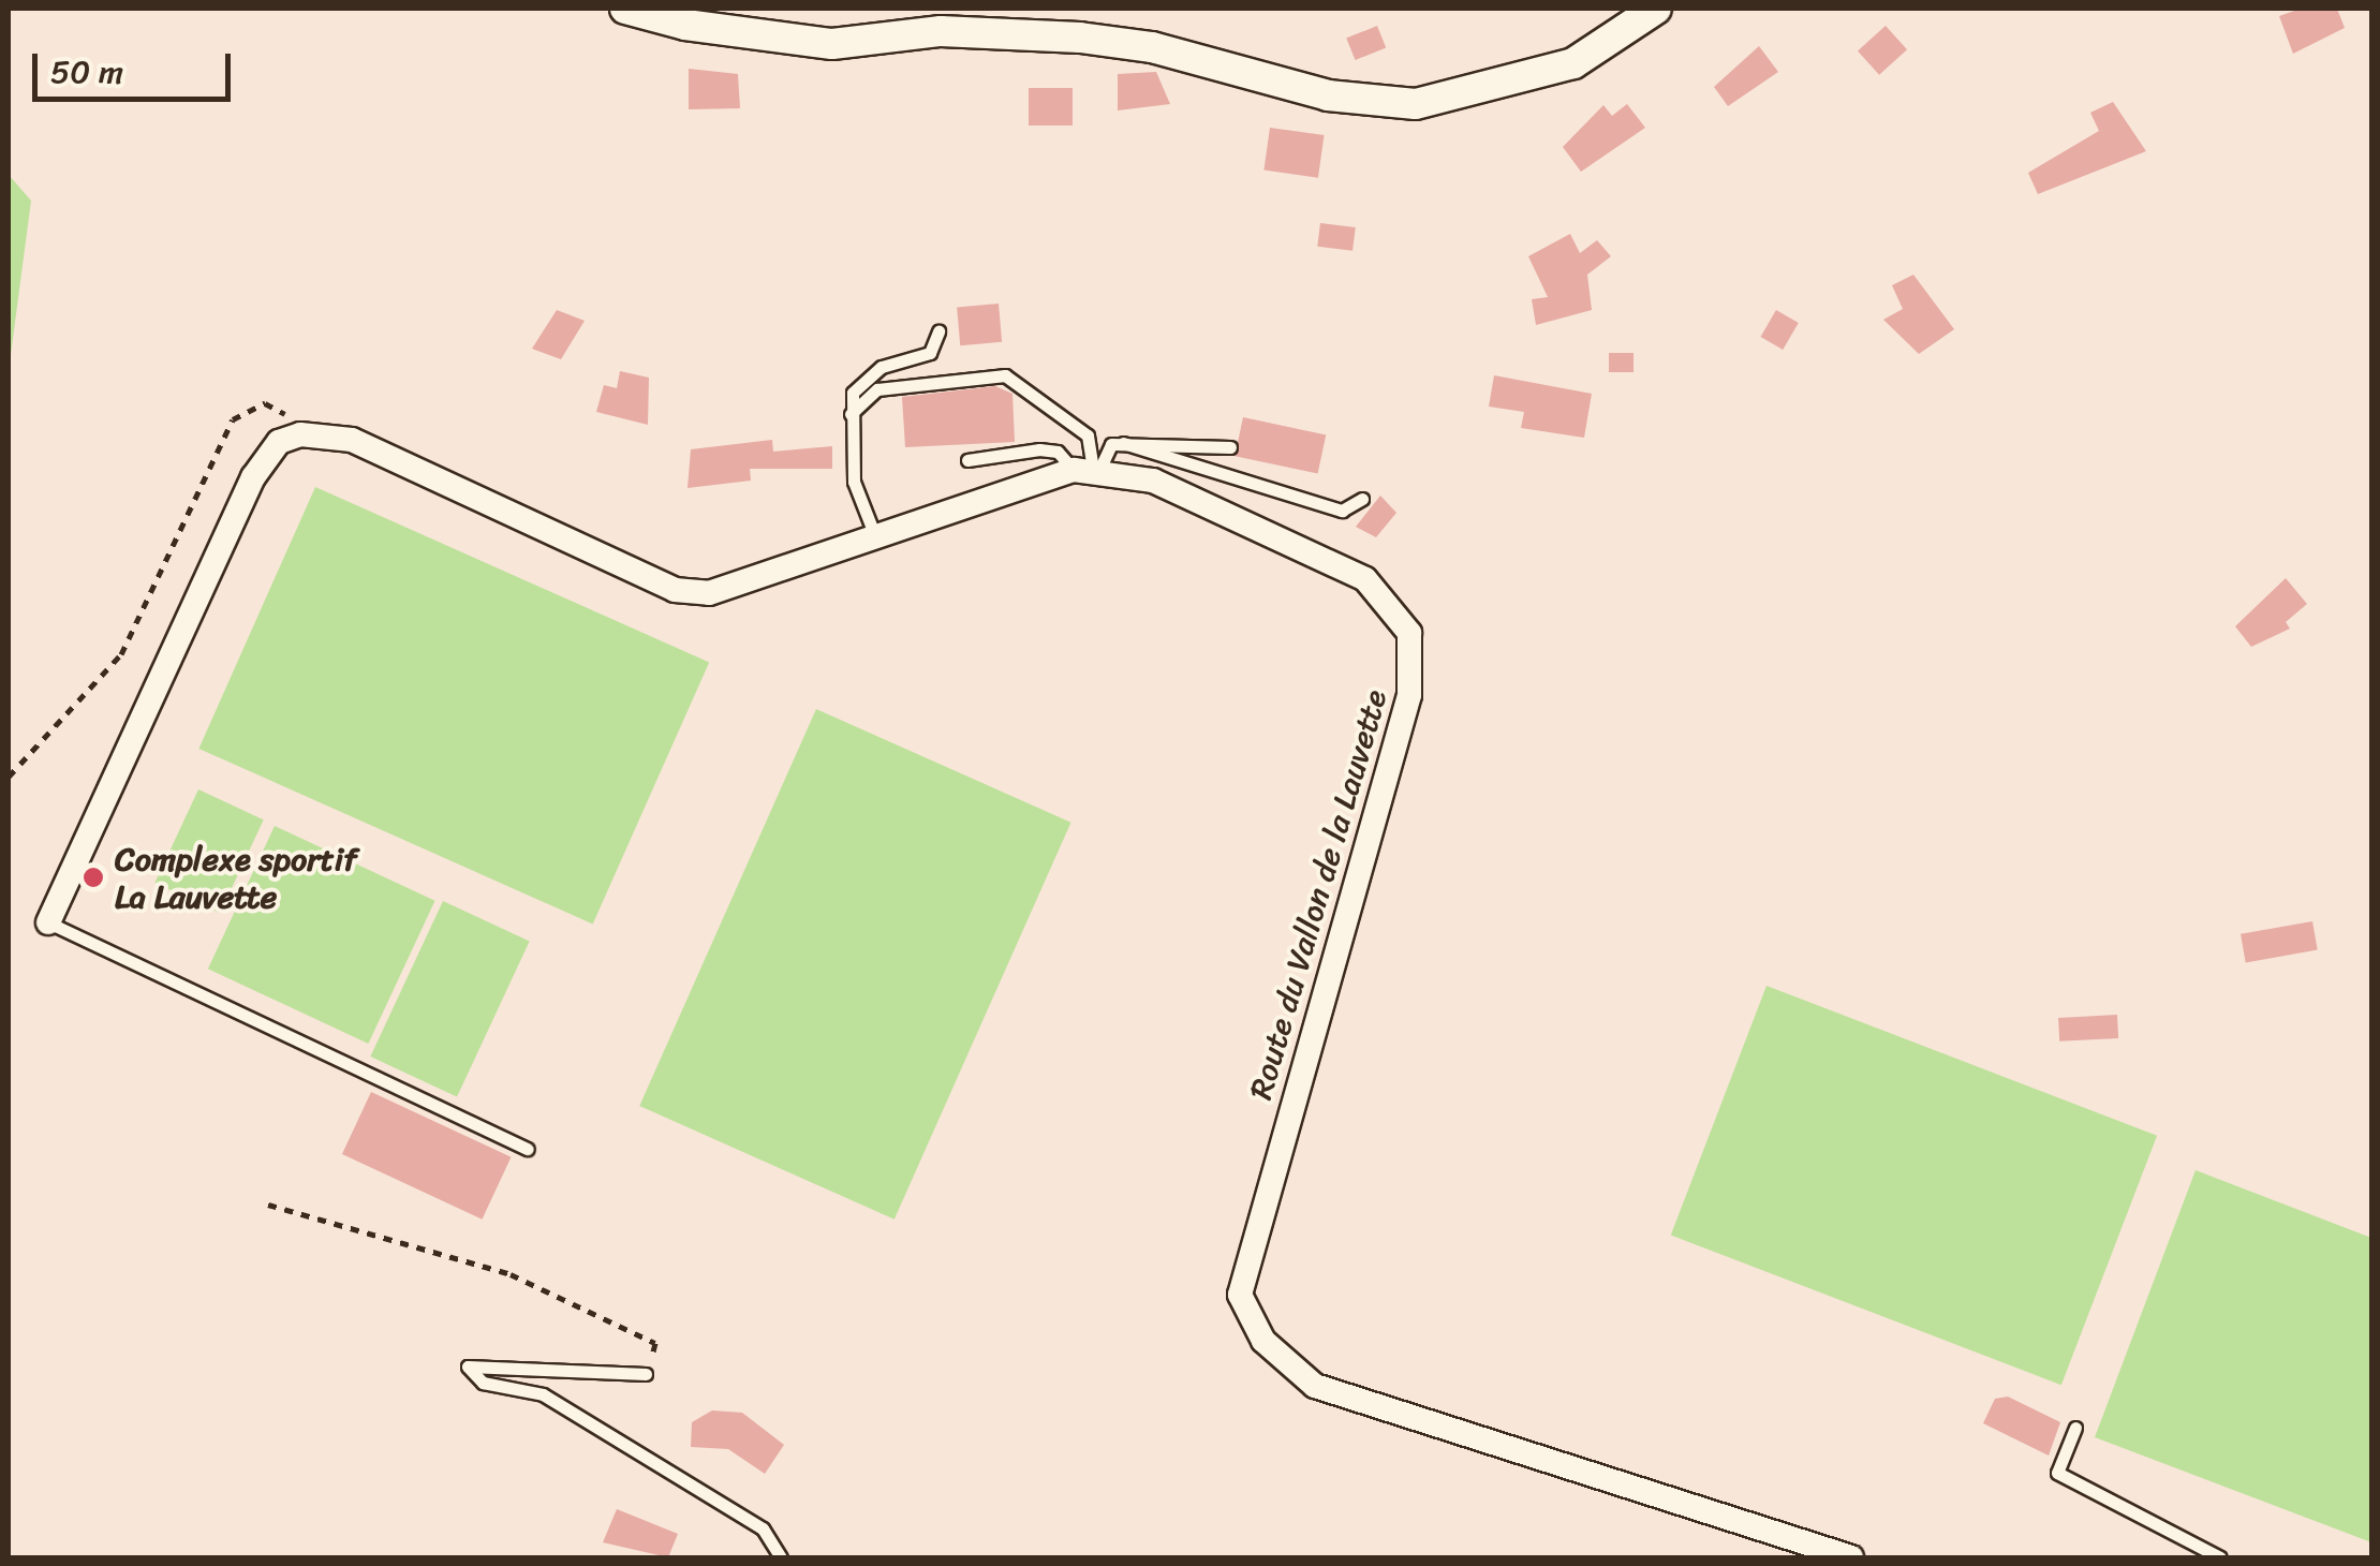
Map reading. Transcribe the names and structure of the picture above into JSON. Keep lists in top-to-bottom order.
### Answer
{
  "streets": {
    "street": ["Route du Vallon de la Lauvette"]
  },
  "places": ["Complexe sportif La Lauvette"],
  "scale_bar": "50 m"
}
